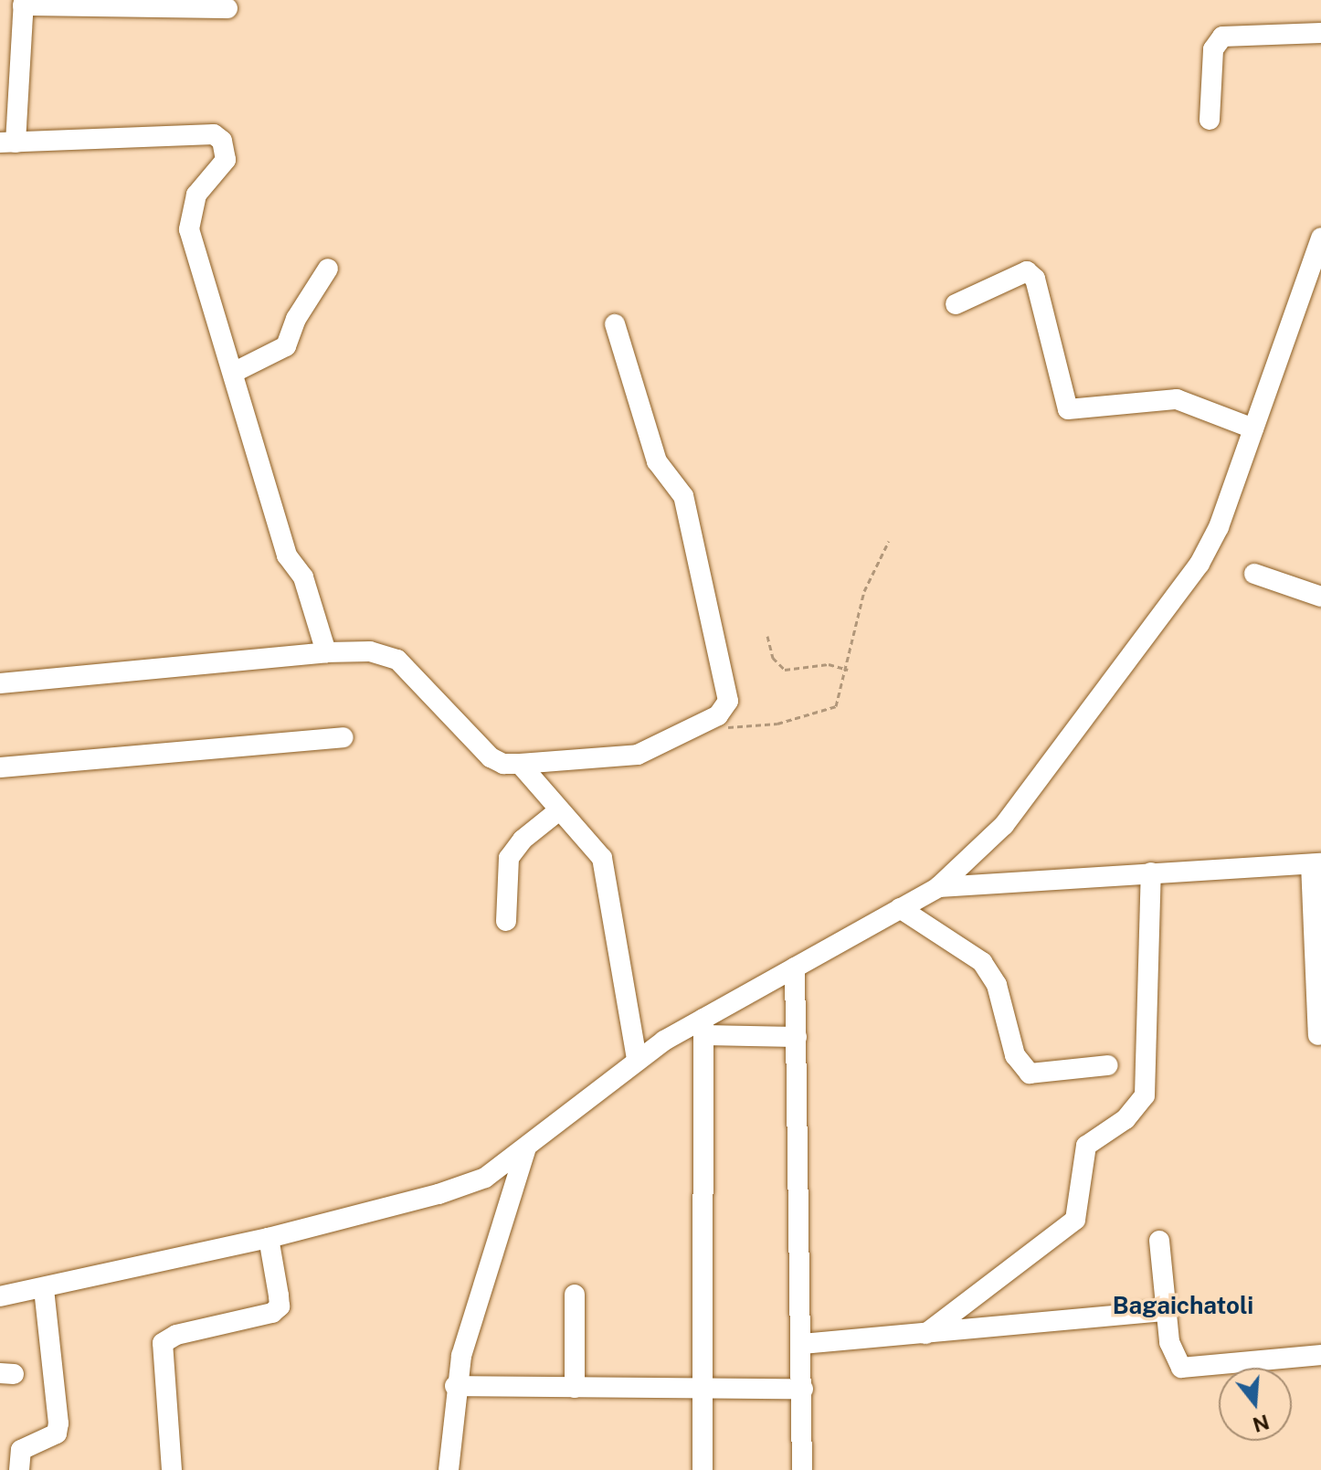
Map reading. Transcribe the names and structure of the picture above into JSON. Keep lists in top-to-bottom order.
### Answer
{
  "districts": ["Bagaichatoli"],
  "north": "bottom"
}
